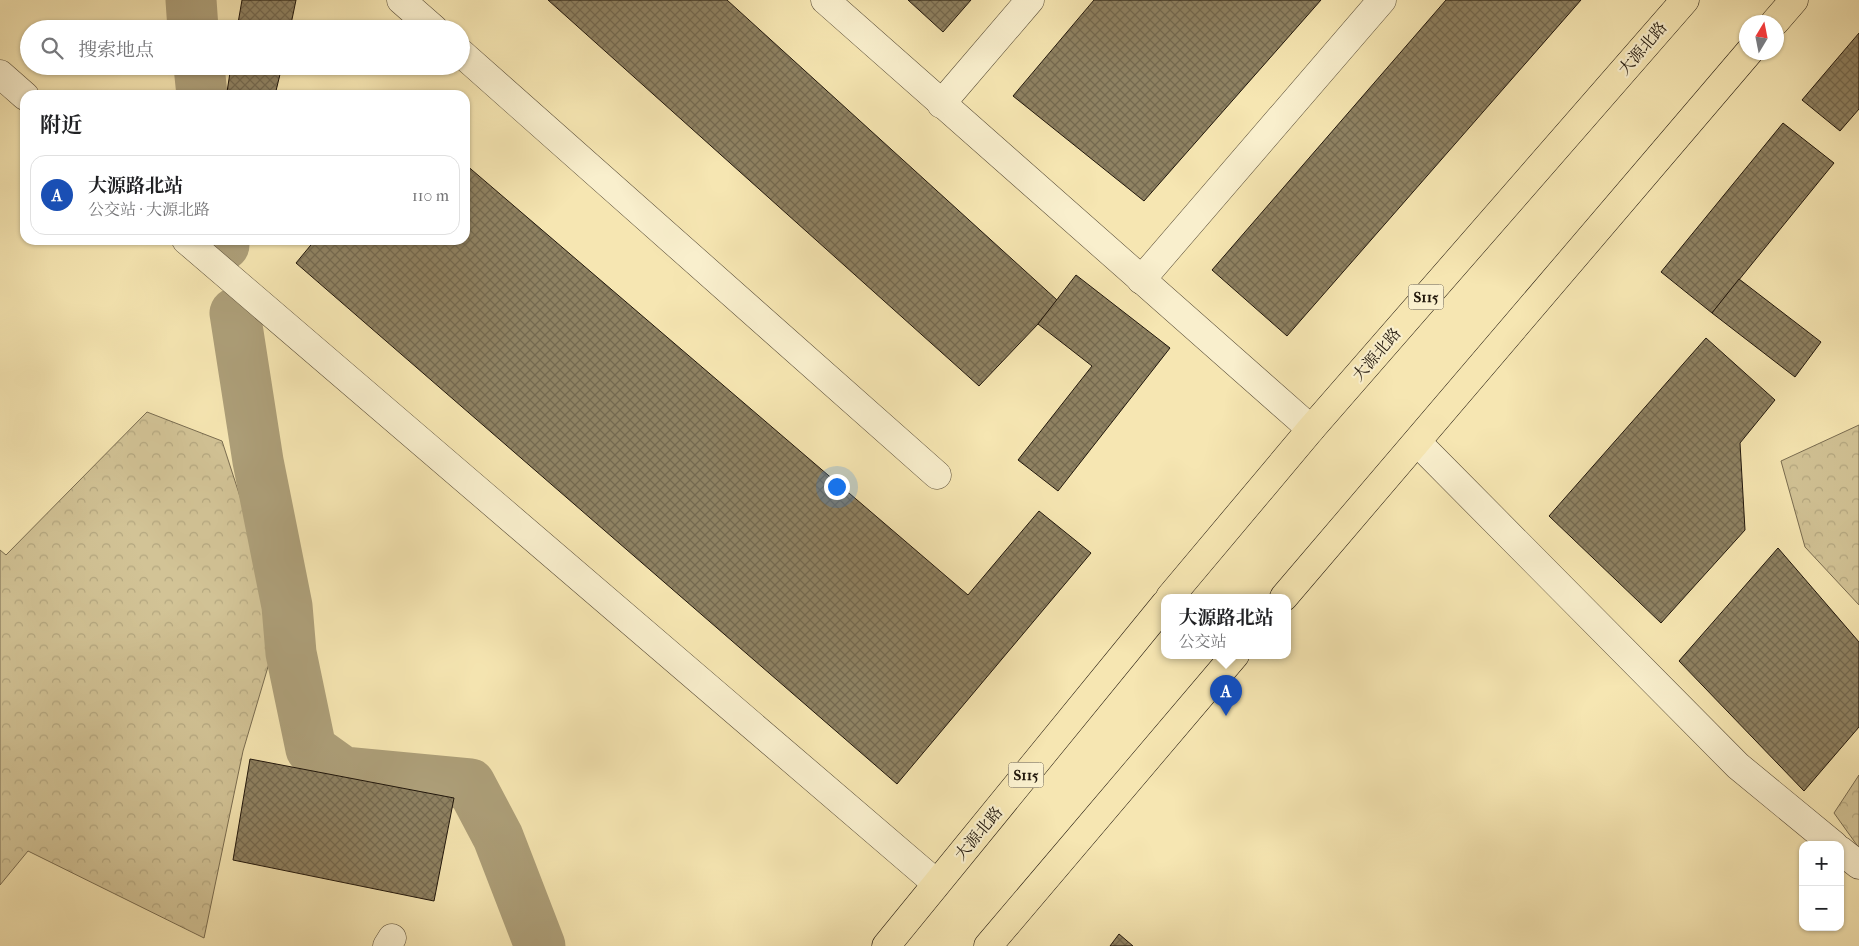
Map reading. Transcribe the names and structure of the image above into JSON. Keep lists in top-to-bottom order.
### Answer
{
  "streets": {
    "main road": ["大源北路", "S115"]
  },
  "north": "top",
  "page": {
    "search": "搜索地点",
    "heading": "附近",
    "list": [
      {
        "mark": "A",
        "name": "大源路北站",
        "note": "公交站 · 大源北路",
        "value": "110 m"
      }
    ],
    "popup": ["大源路北站", "公交站"],
    "pins": "A",
    "map_buttons": ["+", "−"]
  }
}
